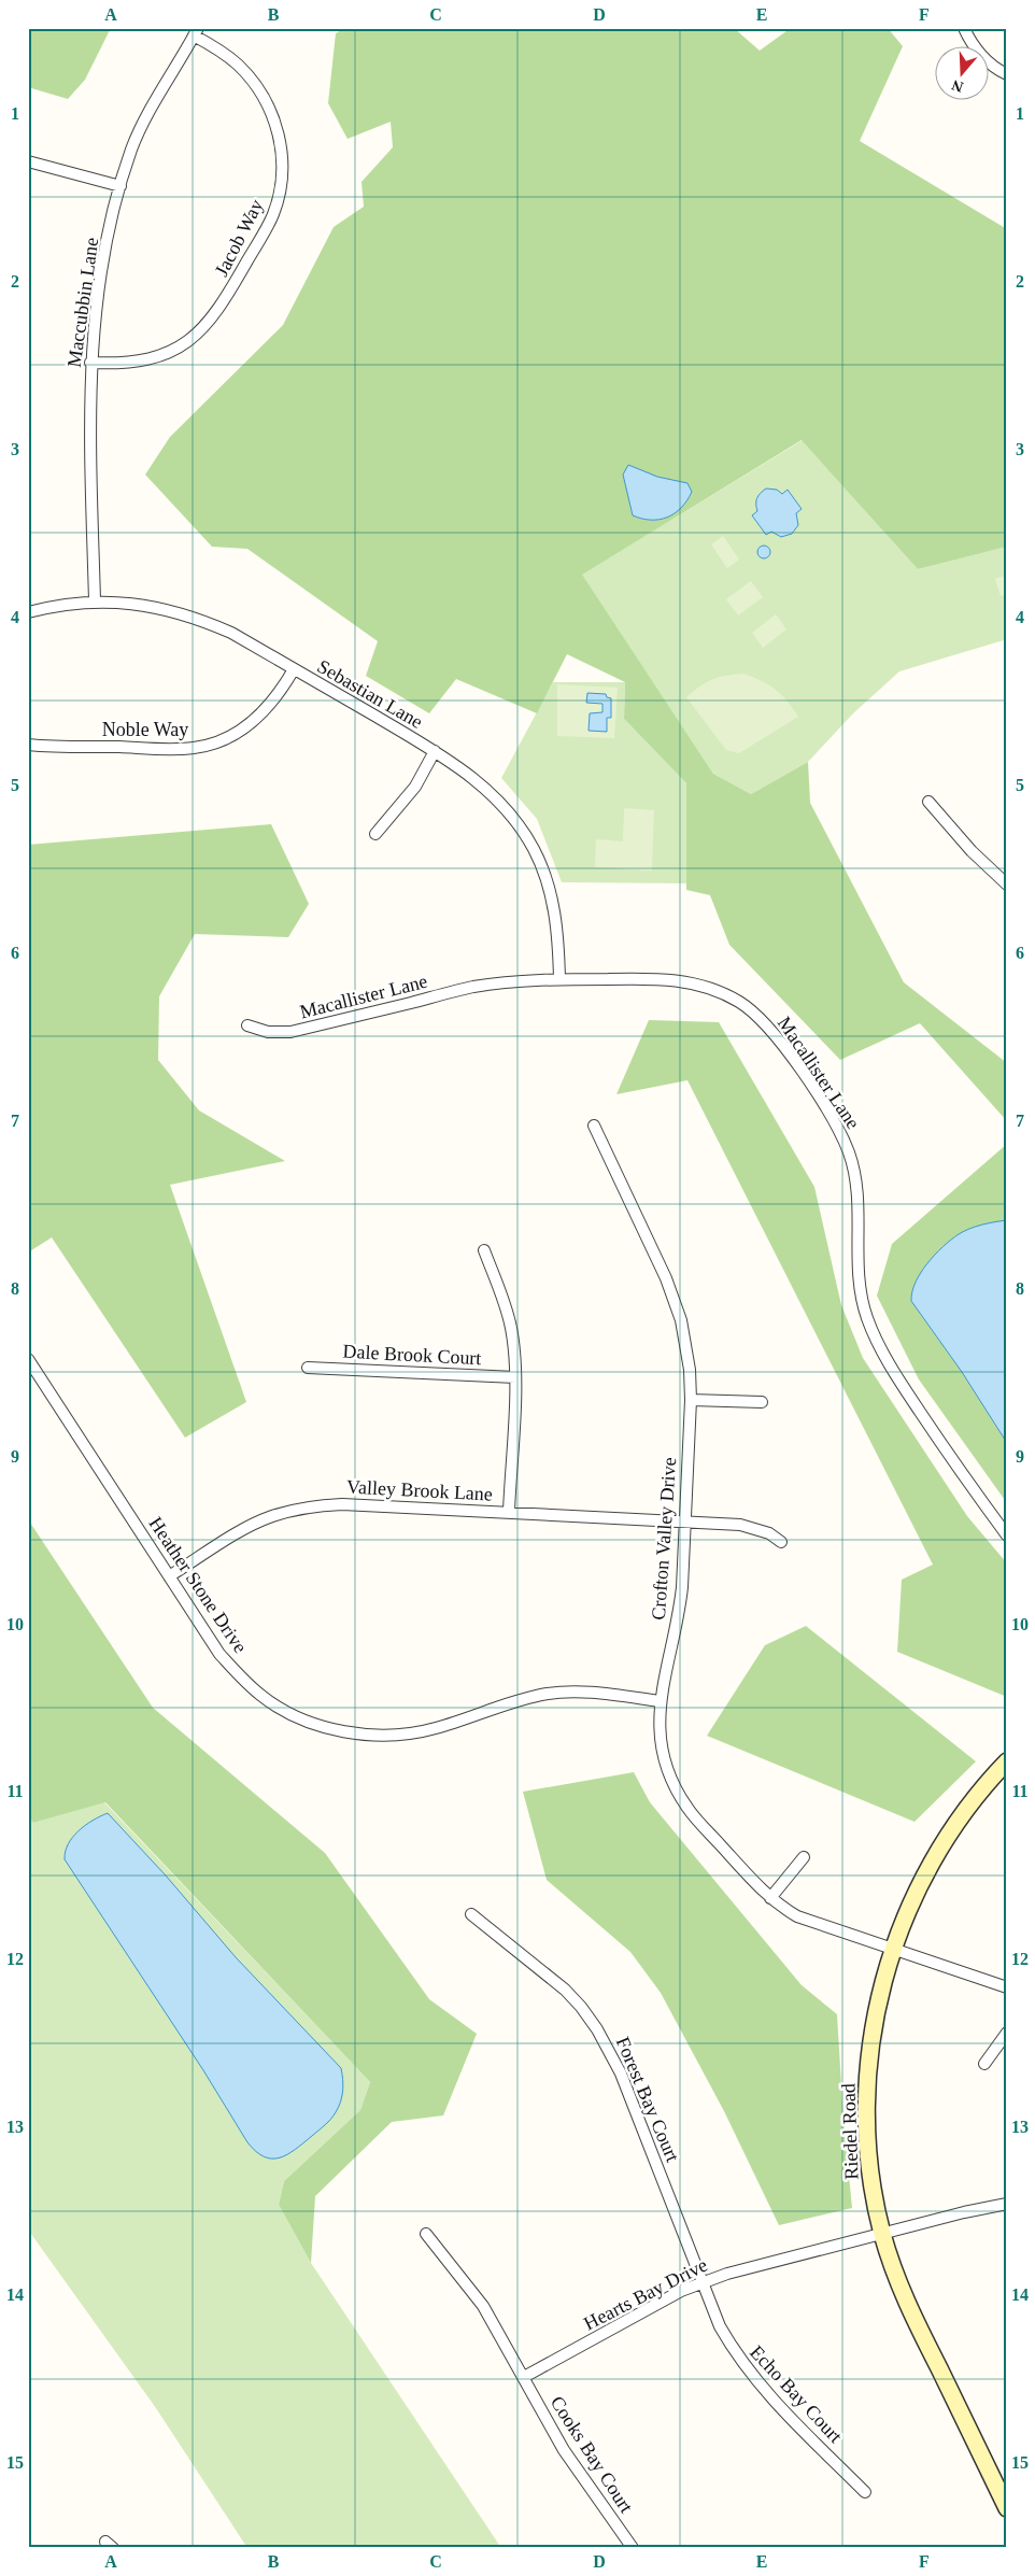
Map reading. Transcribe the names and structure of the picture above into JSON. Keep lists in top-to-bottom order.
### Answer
{
  "streets": {
    "street": [
      "Jacob Way",
      "Maccubbin Lane",
      "Sebastian Lane",
      "Noble Way",
      "Macallister Lane",
      "Dale Brook Court",
      "Valley Brook Lane",
      "Crofton Valley Drive",
      "Heather Stone Drive",
      "Forest Bay Court",
      "Riedel Road",
      "Hearts Bay Drive",
      "Echo Bay Court",
      "Cooks Bay Court"
    ]
  },
  "crossings": [
    ["Jacob Way", "Maccubbin Lane"],
    ["Maccubbin Lane", "Sebastian Lane"],
    ["Sebastian Lane", "Noble Way"],
    ["Sebastian Lane", "Macallister Lane"],
    ["Valley Brook Lane", "Crofton Valley Drive"],
    ["Valley Brook Lane", "Heather Stone Drive"],
    ["Crofton Valley Drive", "Heather Stone Drive"],
    ["Crofton Valley Drive", "Riedel Road"],
    ["Forest Bay Court", "Hearts Bay Drive"],
    ["Forest Bay Court", "Echo Bay Court"],
    ["Riedel Road", "Hearts Bay Drive"],
    ["Hearts Bay Drive", "Echo Bay Court"],
    ["Hearts Bay Drive", "Cooks Bay Court"]
  ],
  "north": "bottom",
  "grid": {
    "columns": [
      "A",
      "B",
      "C",
      "D",
      "E",
      "F"
    ],
    "rows": [
      "1",
      "2",
      "3",
      "4",
      "5",
      "6",
      "7",
      "8",
      "9",
      "10",
      "11",
      "12",
      "13",
      "14",
      "15"
    ]
  }
}
